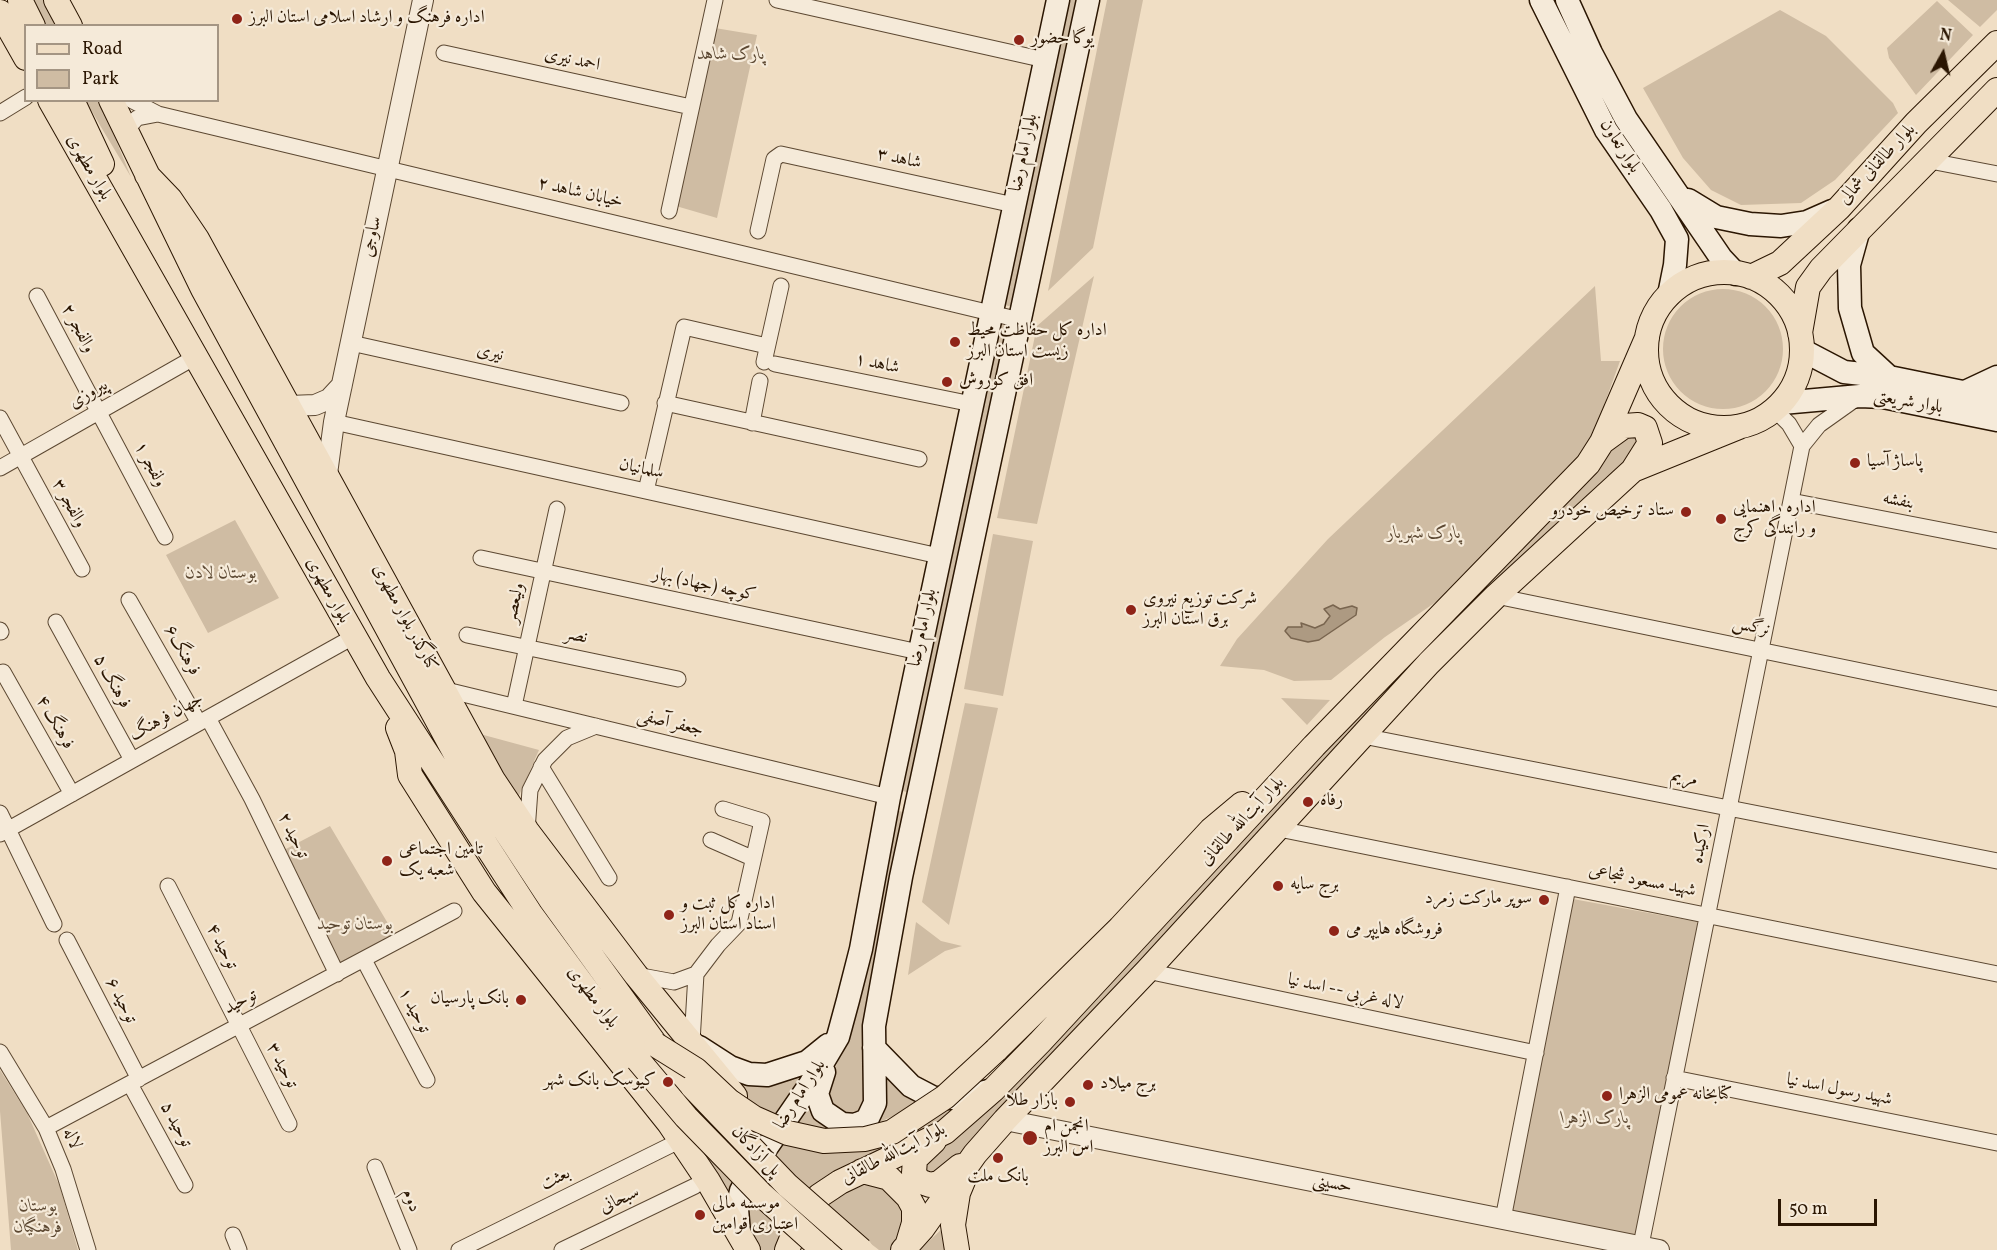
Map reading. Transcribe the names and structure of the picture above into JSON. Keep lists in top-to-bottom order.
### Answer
{
  "streets": {
    "main road": [
      "بلوار تعاون",
      "بلوار امام رضا",
      "بلوار طالقانی شمالی",
      "بلوار مطهری",
      "بلوار شریعتی",
      "کنارگذر بلوار مطهری",
      "بلوار آیت‌الله طالقانی",
      "پل آزادگان"
    ],
    "street": [
      "احمد نیری",
      "شاهد ۳",
      "خیابان شاهد ۲",
      "ساوجی",
      "والفجر ۲",
      "نیری",
      "شاهد ۱",
      "پیروزی",
      "ولفجر ۱",
      "سلمانیان",
      "بنفشه",
      "والفجر ۳",
      "کوچه (جهاد) بهار",
      "ولیعصر",
      "نرگس",
      "نصر",
      "فرهنگ۶",
      "فرهنگ ۵",
      "جهان فرهنگ",
      "فرهنگ ۴",
      "جعفر آصفی",
      "مریم",
      "توحید ۲",
      "ارکیده",
      "شهید مسعود شجاعی",
      "توحید ۴",
      "لاله غربی -- اسد نیا",
      "توحید ۶",
      "توحید",
      "توحید ۱",
      "توحید ۳",
      "شهید رسول اسد نیا",
      "توحید ۵",
      "لاله",
      "بعثت",
      "حسینی",
      "دوم",
      "سبحانی"
    ]
  },
  "crossings": [
    ["بلوار تعاون", "بلوار طالقانی شمالی"],
    ["بلوار تعاون", "بلوار شریعتی"],
    ["بلوار تعاون", "بلوار آیت‌الله طالقانی"],
    ["بلوار امام رضا", "شاهد ۳"],
    ["بلوار امام رضا", "خیابان شاهد ۲"],
    ["بلوار امام رضا", "شاهد ۱"],
    ["بلوار امام رضا", "سلمانیان"],
    ["بلوار امام رضا", "کوچه (جهاد) بهار"],
    ["بلوار امام رضا", "جعفر آصفی"],
    ["بلوار طالقانی شمالی", "بلوار شریعتی"],
    ["بلوار طالقانی شمالی", "بلوار آیت‌الله طالقانی"],
    ["بلوار مطهری", "پیروزی"],
    ["بلوار مطهری", "کنارگذر بلوار مطهری"],
    ["بلوار مطهری", "جهان فرهنگ"],
    ["بلوار مطهری", "پل آزادگان"],
    ["خیابان شاهد ۲", "ساوجی"],
    ["ساوجی", "نیری"],
    ["ساوجی", "سلمانیان"],
    ["ساوجی", "کنارگذر بلوار مطهری"],
    ["والفجر ۲", "پیروزی"],
    ["والفجر ۲", "ولفجر ۱"],
    ["پیروزی", "ولفجر ۱"],
    ["پیروزی", "والفجر ۳"],
    ["بلوار شریعتی", "بلوار آیت‌الله طالقانی"],
    ["بلوار شریعتی", "ارکیده"],
    ["بنفشه", "ارکیده"],
    ["کوچه (جهاد) بهار", "ولیعصر"],
    ["ولیعصر", "نصر"],
    ["ولیعصر", "جعفر آصفی"],
    ["کنارگذر بلوار مطهری", "جعفر آصفی"],
    ["کنارگذر بلوار مطهری", "بعثت"],
    ["نرگس", "بلوار آیت‌الله طالقانی"],
    ["نرگس", "ارکیده"],
    ["فرهنگ۶", "جهان فرهنگ"],
    ["فرهنگ۶", "توحید ۲"],
    ["فرهنگ ۵", "جهان فرهنگ"],
    ["جهان فرهنگ", "فرهنگ ۴"],
    ["جهان فرهنگ", "توحید ۲"],
    ["مریم", "بلوار آیت‌الله طالقانی"],
    ["مریم", "ارکیده"],
    ["بلوار آیت‌الله طالقانی", "شهید مسعود شجاعی"],
    ["بلوار آیت‌الله طالقانی", "لاله غربی -- اسد نیا"],
    ["بلوار آیت‌الله طالقانی", "حسینی"],
    ["توحید ۲", "توحید"],
    ["ارکیده", "شهید مسعود شجاعی"],
    ["ارکیده", "شهید رسول اسد نیا"],
    ["ارکیده", "حسینی"],
    ["توحید ۴", "توحید"],
    ["توحید ۴", "توحید ۳"],
    ["توحید ۶", "توحید"],
    ["توحید ۶", "توحید ۵"],
    ["توحید", "توحید ۱"],
    ["توحید", "توحید ۳"],
    ["توحید", "توحید ۵"],
    ["توحید", "لاله"]
  ],
  "parks": [
    "پارک شاهد",
    "پارک شهریار",
    "بوستان لادن",
    "بوستان توحید",
    "پارک الزهرا",
    "بوستان فرهنگیان"
  ],
  "places": [
    "اداره فرهنگ و ارشاد اسلامی استان البرز",
    "یوگا حضور",
    "اداره کل حفاظت محیط زیست استان البرز",
    "افق کوروش",
    "پاساژ آسیا",
    "ستاد ترخیص خودرو",
    "اداره راهنمایی و رانندگی کرج",
    "شرکت توزیع نیروی برق استان البرز",
    "رفاه",
    "تامین اجتماعی شعبه یک",
    "برج سایه",
    "سوپر مارکت زمرد",
    "اداره کل ثبت و اسناد استان البرز",
    "فروشگاه هایپر می",
    "بانک پارسیان",
    "کیوسک بانک شهر",
    "برج میلاد",
    "کتابخانه عمومی الزهرا",
    "بازار طلا",
    "انجمن ام اس البرز",
    "بانک ملت",
    "موسسه مالی اعتباری قوامین"
  ],
  "legend": ["Road", "Park"],
  "scale_bar": "50 m",
  "north": "top"
}
